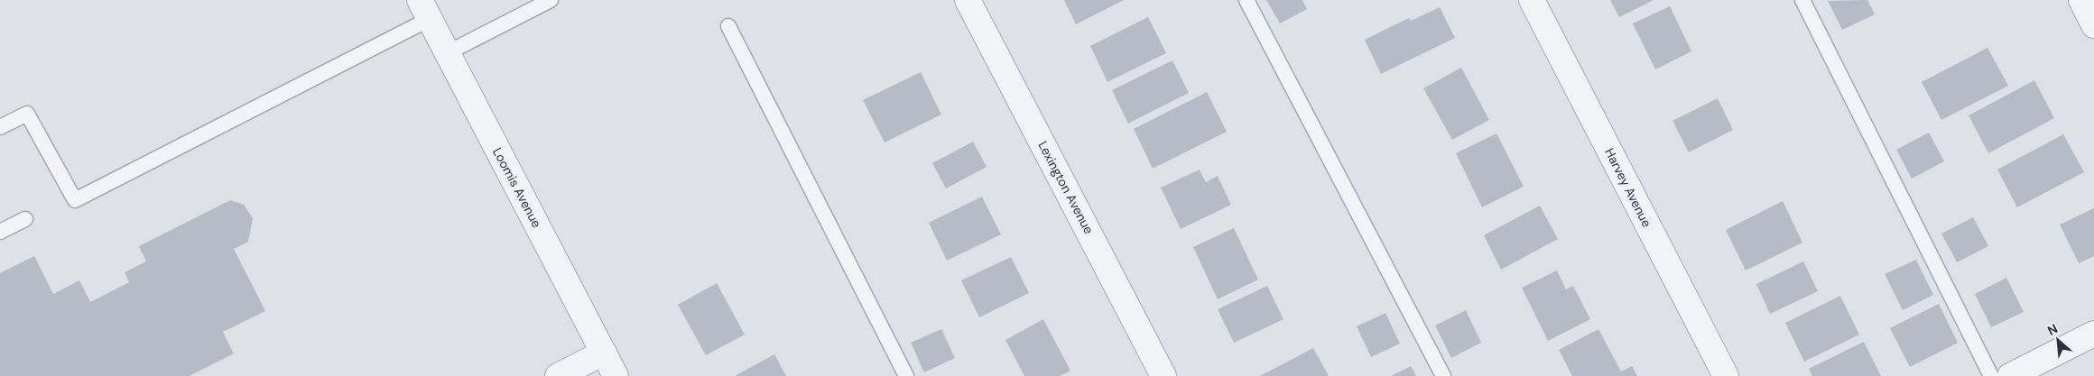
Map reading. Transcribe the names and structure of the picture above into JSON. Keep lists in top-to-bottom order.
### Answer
{
  "streets": {
    "street": ["Loomis Avenue", "Lexington Avenue", "Harvey Avenue"]
  },
  "north": "top left"
}
